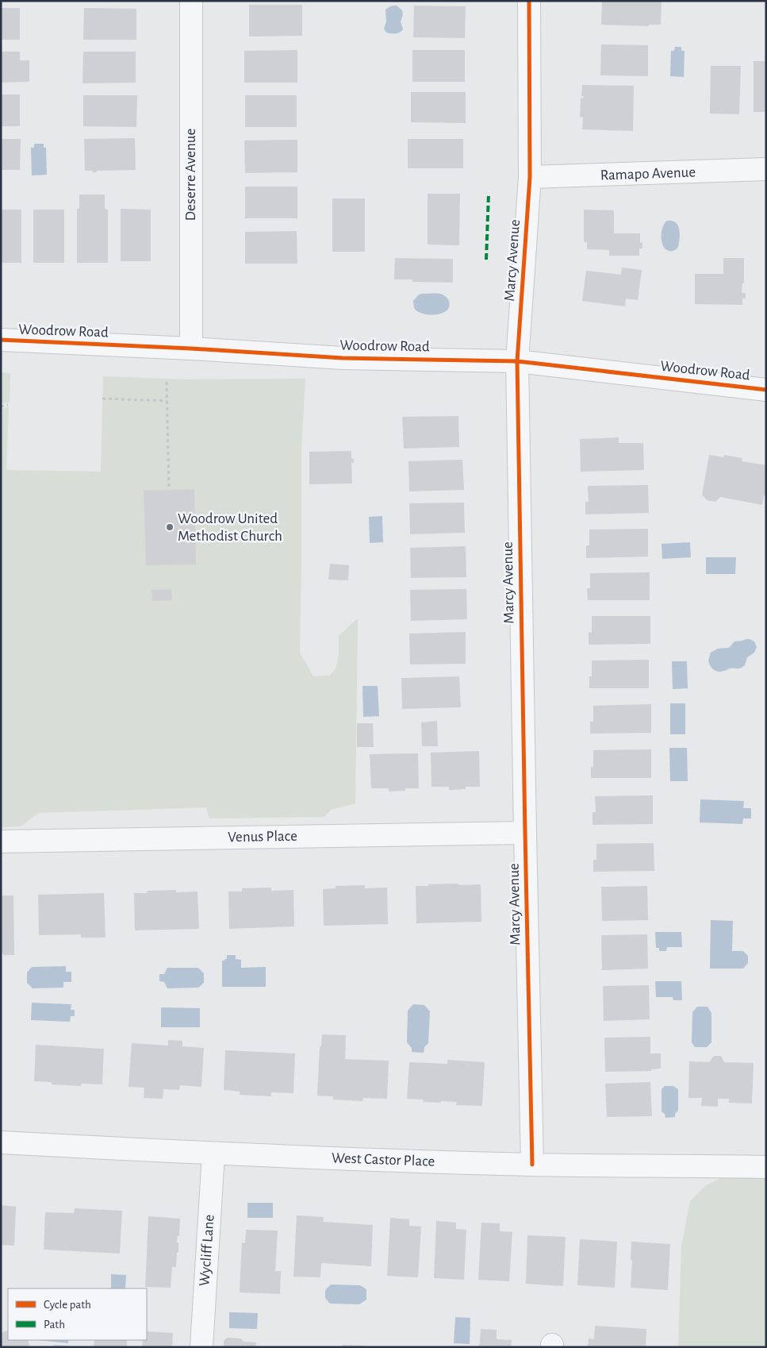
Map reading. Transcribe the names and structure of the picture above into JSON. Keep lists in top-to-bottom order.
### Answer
{
  "streets": {
    "street": [
      "Ramapo Avenue",
      "Deserre Avenue",
      "Marcy Avenue",
      "Woodrow Road",
      "Venus Place",
      "West Castor Place",
      "Wycliff Lane"
    ]
  },
  "crossings": [
    ["Ramapo Avenue", "Marcy Avenue"],
    ["Deserre Avenue", "Woodrow Road"],
    ["Marcy Avenue", "Woodrow Road"],
    ["Marcy Avenue", "Venus Place"],
    ["Marcy Avenue", "West Castor Place"],
    ["West Castor Place", "Wycliff Lane"]
  ],
  "places": ["Woodrow United Methodist Church"],
  "legend": ["Cycle path", "Path"]
}
